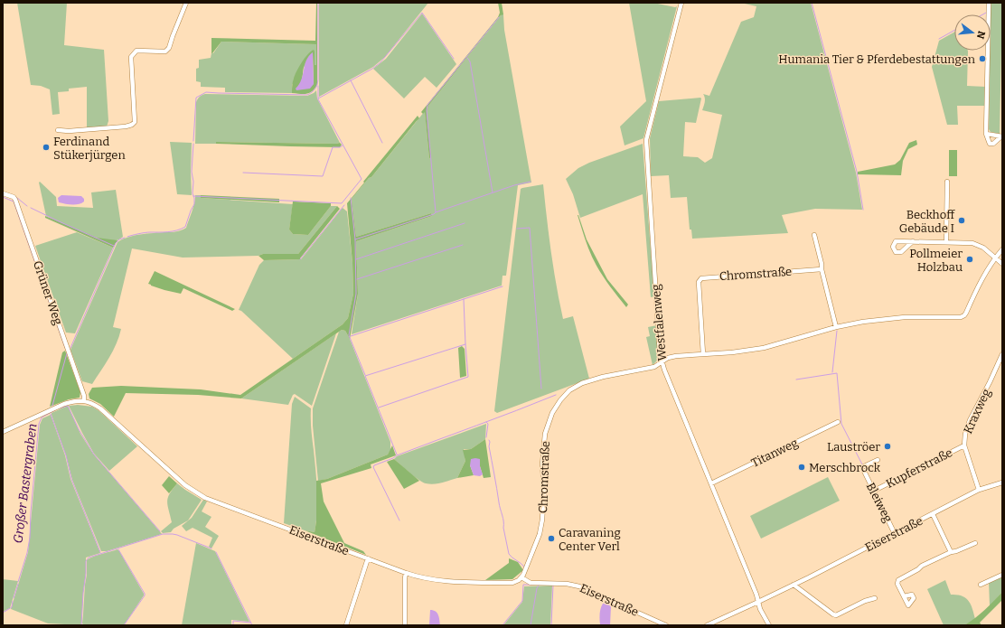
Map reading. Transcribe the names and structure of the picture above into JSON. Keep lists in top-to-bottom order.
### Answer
{
  "streets": {
    "street": [
      "Chromstraße",
      "Grüner Weg",
      "Westfalenweg",
      "Kraxweg",
      "Titanweg",
      "Kupferstraße",
      "Bleiweg",
      "Eiserstraße"
    ]
  },
  "crossings": [
    ["Chromstraße", "Westfalenweg"],
    ["Chromstraße", "Eiserstraße"],
    ["Grüner Weg", "Eiserstraße"],
    ["Westfalenweg", "Titanweg"],
    ["Westfalenweg", "Eiserstraße"],
    ["Kraxweg", "Kupferstraße"],
    ["Kraxweg", "Eiserstraße"],
    ["Kupferstraße", "Bleiweg"],
    ["Bleiweg", "Eiserstraße"]
  ],
  "water": ["Großer Bastergraben"],
  "places": [
    "Humania Tier & Pferdebestattungen",
    "Ferdinand Stükerjürgen",
    "Beckhoff Gebäude I",
    "Pollmeier Holzbau",
    "Lauströer",
    "Merschbrock",
    "Caravaning Center Verl"
  ],
  "north": "right"
}
